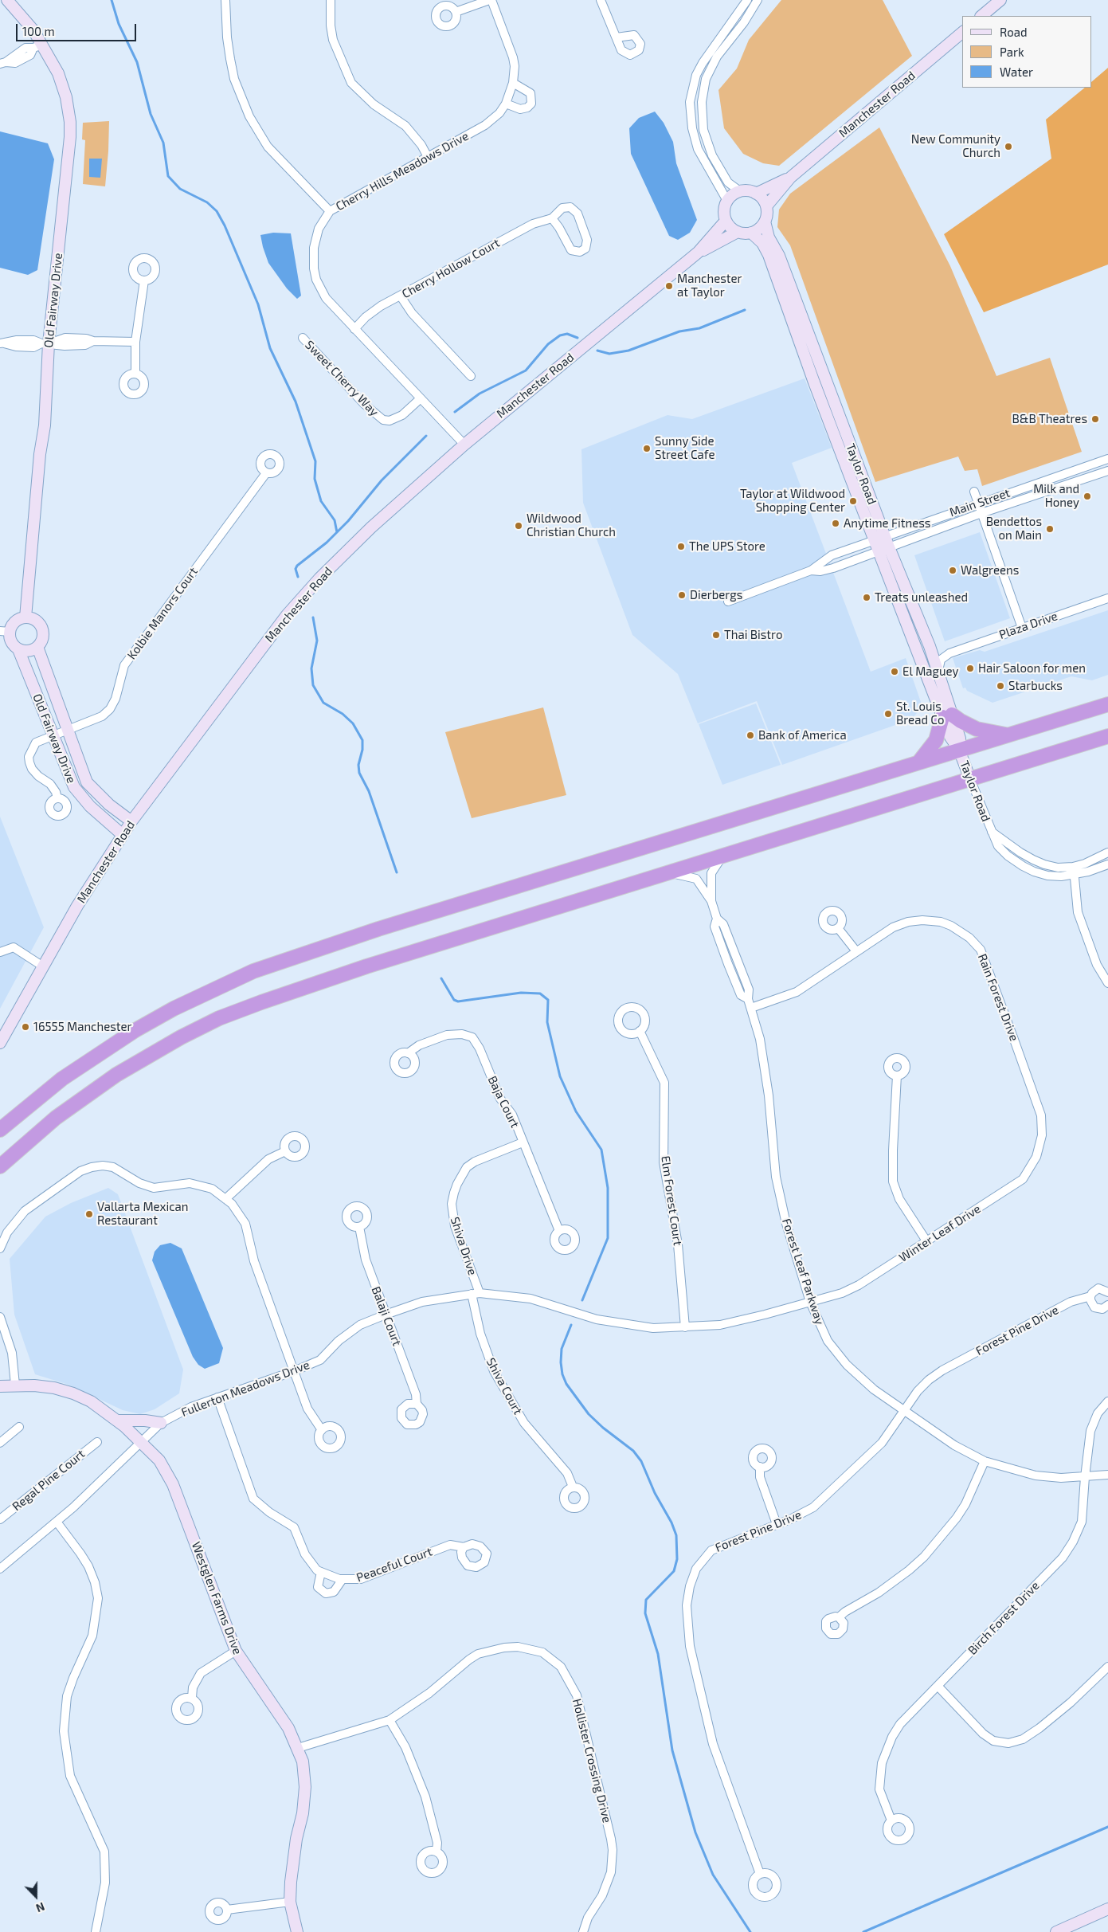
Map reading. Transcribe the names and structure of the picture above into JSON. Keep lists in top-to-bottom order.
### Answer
{
  "streets": {
    "street": [
      "Manchester Road",
      "Cherry Hills Meadows Drive",
      "Cherry Hollow Court",
      "Old Fairway Drive",
      "Sweet Cherry Way",
      "Taylor Road",
      "Main Street",
      "Kolbie Manors Court",
      "Plaza Drive",
      "Rain Forest Drive",
      "Baja Court",
      "Elm Forest Court",
      "Winter Leaf Drive",
      "Shiva Drive",
      "Forest Leaf Parkway",
      "Balaji Court",
      "Forest Pine Drive",
      "Shiva Court",
      "Fullerton Meadows Drive",
      "Regal Pine Court",
      "Peaceful Court",
      "Westglen Farms Drive",
      "Birch Forest Drive",
      "Hollister Crossing Drive"
    ]
  },
  "crossings": [
    ["Manchester Road", "Cherry Hills Meadows Drive"],
    ["Manchester Road", "Old Fairway Drive"],
    ["Manchester Road", "Taylor Road"],
    ["Cherry Hills Meadows Drive", "Cherry Hollow Court"],
    ["Cherry Hills Meadows Drive", "Sweet Cherry Way"],
    ["Old Fairway Drive", "Kolbie Manors Court"],
    ["Taylor Road", "Main Street"],
    ["Rain Forest Drive", "Winter Leaf Drive"],
    ["Rain Forest Drive", "Forest Leaf Parkway"],
    ["Baja Court", "Shiva Drive"],
    ["Elm Forest Court", "Fullerton Meadows Drive"],
    ["Winter Leaf Drive", "Forest Leaf Parkway"],
    ["Winter Leaf Drive", "Fullerton Meadows Drive"],
    ["Shiva Drive", "Shiva Court"],
    ["Shiva Drive", "Fullerton Meadows Drive"],
    ["Forest Leaf Parkway", "Forest Pine Drive"],
    ["Forest Leaf Parkway", "Fullerton Meadows Drive"],
    ["Forest Leaf Parkway", "Birch Forest Drive"],
    ["Balaji Court", "Fullerton Meadows Drive"],
    ["Shiva Court", "Fullerton Meadows Drive"],
    ["Fullerton Meadows Drive", "Peaceful Court"],
    ["Fullerton Meadows Drive", "Westglen Farms Drive"],
    ["Westglen Farms Drive", "Hollister Crossing Drive"]
  ],
  "places": [
    "New Community Church",
    "Manchester at Taylor",
    "B&B Theatres",
    "Sunny Side Street Cafe",
    "Milk and Honey",
    "Taylor at Wildwood Shopping Center",
    "Anytime Fitness",
    "Wildwood Christian Church",
    "Bendettos on Main",
    "The UPS Store",
    "Walgreens",
    "Dierbergs",
    "Treats unleashed",
    "Thai Bistro",
    "Hair Saloon for men",
    "El Maguey",
    "Starbucks",
    "St. Louis Bread Co",
    "Bank of America",
    "16555 Manchester",
    "Vallarta Mexican Restaurant"
  ],
  "legend": ["Road", "Park", "Water"],
  "scale_bar": "100 m",
  "north": "bottom"
}
